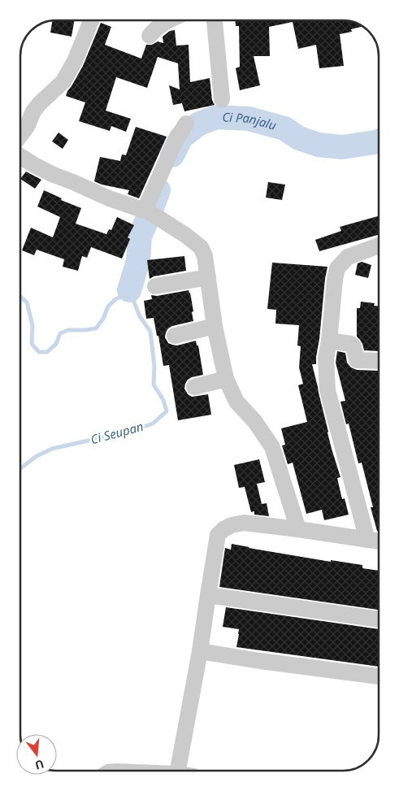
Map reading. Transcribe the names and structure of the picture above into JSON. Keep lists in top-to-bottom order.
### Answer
{
  "water": ["Ci Panjalu", "Ci Seupan"],
  "north": "bottom"
}
